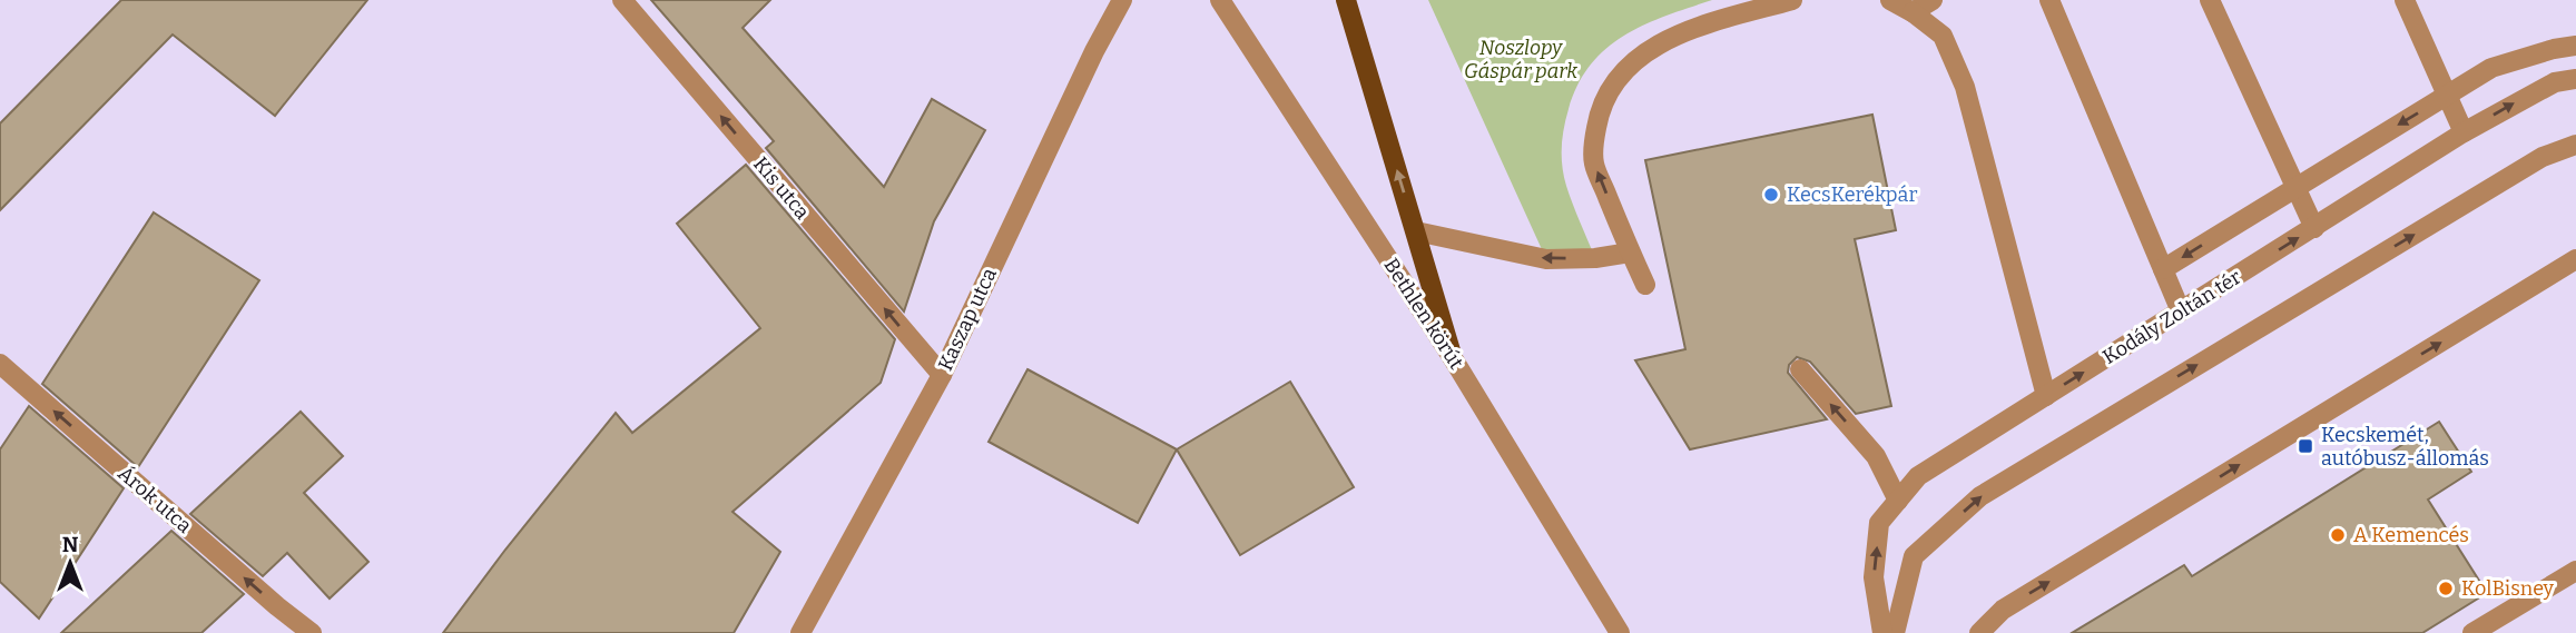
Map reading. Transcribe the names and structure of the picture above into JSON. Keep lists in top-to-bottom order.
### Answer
{
  "streets": {
    "street": [
      "Kis utca",
      "Bethlen körút",
      "Kodály Zoltán tér",
      "Kaszap utca",
      "Árok utca"
    ]
  },
  "crossings": [
    ["Kis utca", "Kaszap utca"]
  ],
  "one_way": ["Kis utca", "Árok utca"],
  "parks": ["Noszlopy Gáspár park"],
  "places": {
    "other": ["KecsKerékpár", "A Kemencés", "KolBisney"],
    "transit": ["Kecskemét, autóbusz-állomás"]
  },
  "north": "top"
}
